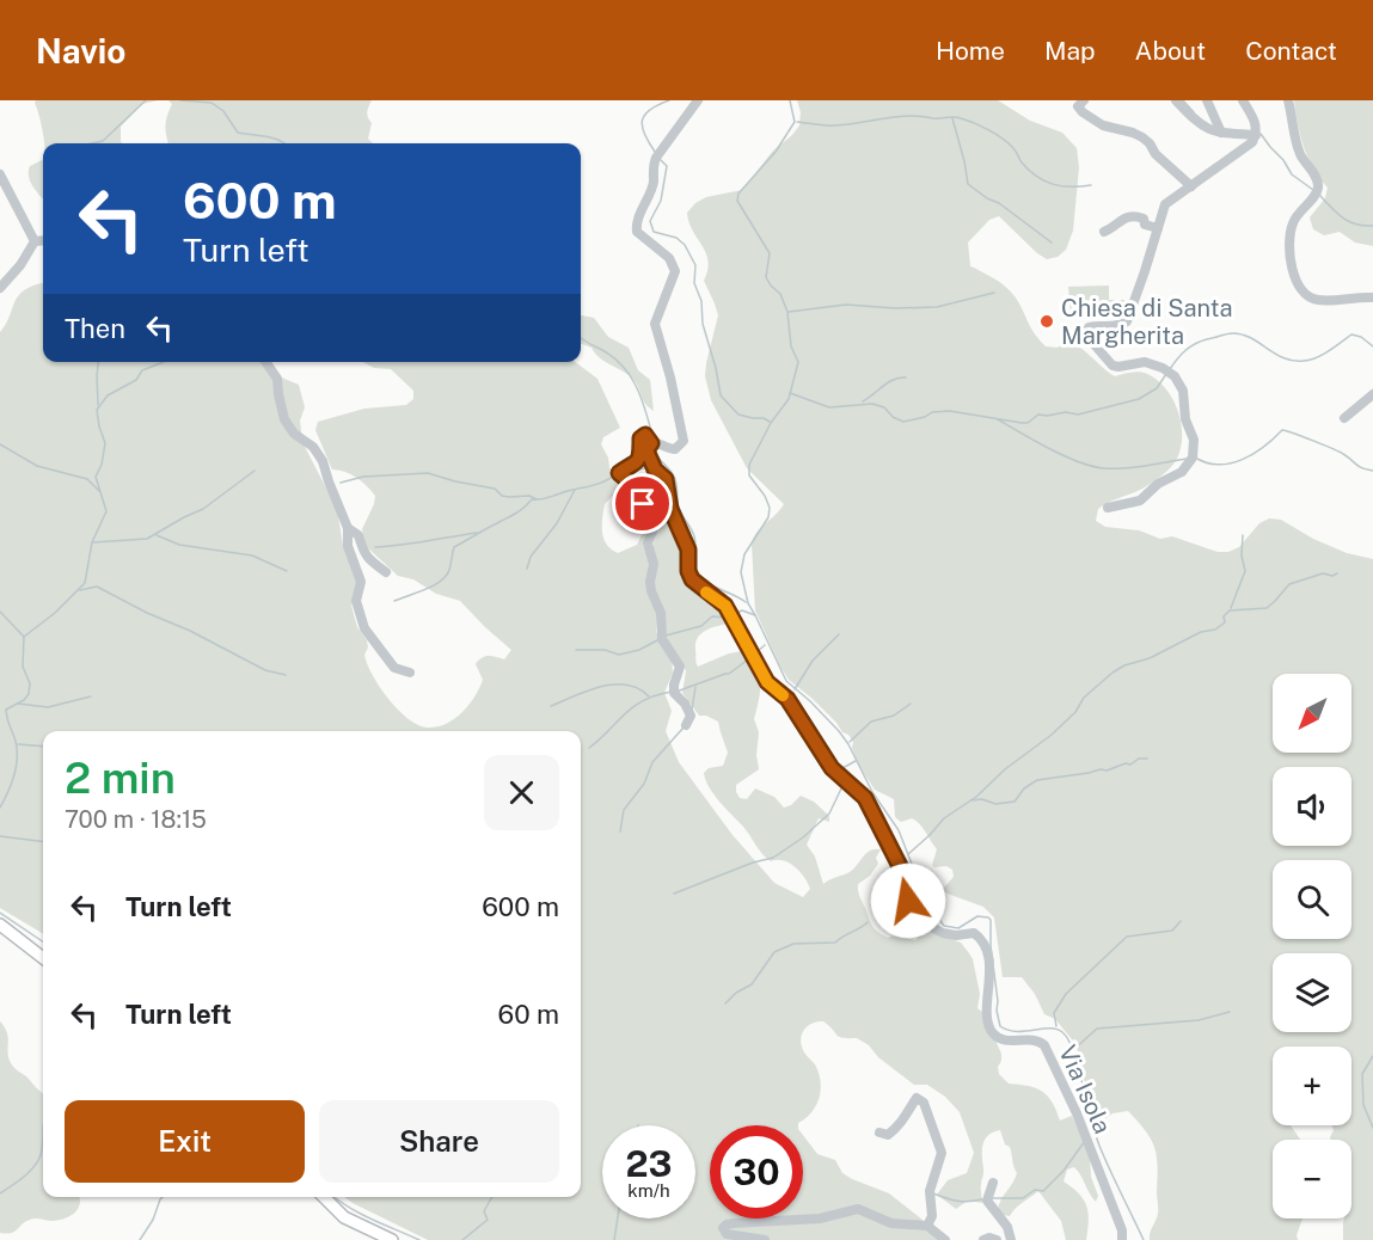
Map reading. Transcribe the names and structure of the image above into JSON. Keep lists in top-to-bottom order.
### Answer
{
  "streets": {
    "street": ["Via Isola"]
  },
  "places": ["Chiesa di Santa Margherita"],
  "north": "bottom left",
  "page": {
    "header": "Navio",
    "nav": [
      "Home",
      "Map",
      "About",
      "Contact"
    ],
    "turn": ["600 m", "Turn left"],
    "then": "Then",
    "map_buttons": ["+", "−"],
    "heading": ["2 min", "700 m · 18:15"],
    "list": [
      {
        "name": "Turn left",
        "value": "600 m"
      },
      {
        "name": "Turn left",
        "value": "60 m"
      }
    ],
    "buttons": ["Exit", "Share"],
    "speed": "23 km/h",
    "limit": "30"
  }
}
